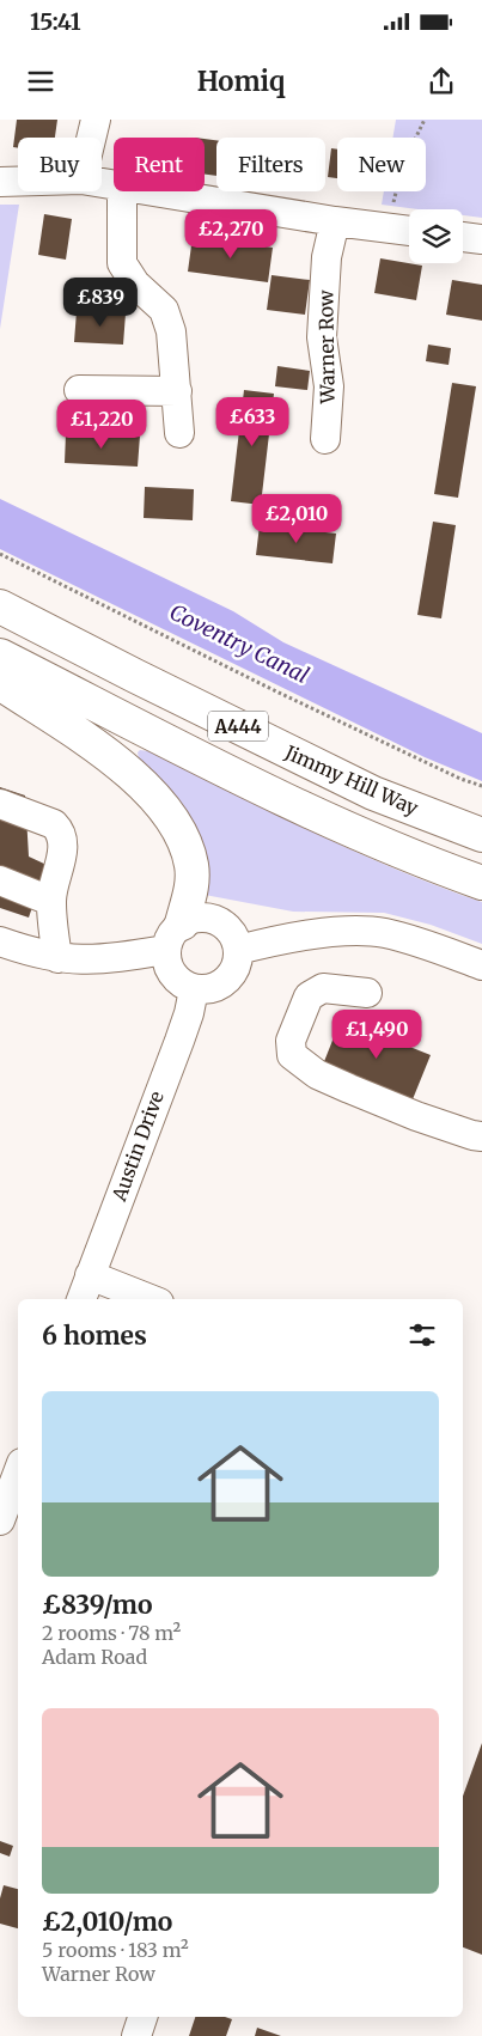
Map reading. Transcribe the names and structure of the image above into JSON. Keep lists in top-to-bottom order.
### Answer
{
  "streets": {
    "highway": ["A444", "Jimmy Hill Way"],
    "street": ["Warner Row", "Austin Drive"]
  },
  "water": ["Coventry Canal"],
  "page": {
    "status": "15:41",
    "header": "Homiq",
    "chip": [
      "Buy",
      "Rent",
      "Filters",
      "New"
    ],
    "price": [
      "£2,270",
      "£839",
      "£633",
      "£1,220",
      "£2,010",
      "£1,490"
    ],
    "heading": "6 homes",
    "list": [
      {
        "name": "£839/mo",
        "note": "2 rooms · 78 m² · Adam Road"
      },
      {
        "name": "£2,010/mo",
        "note": "5 rooms · 183 m² · Warner Row"
      }
    ]
  }
}
